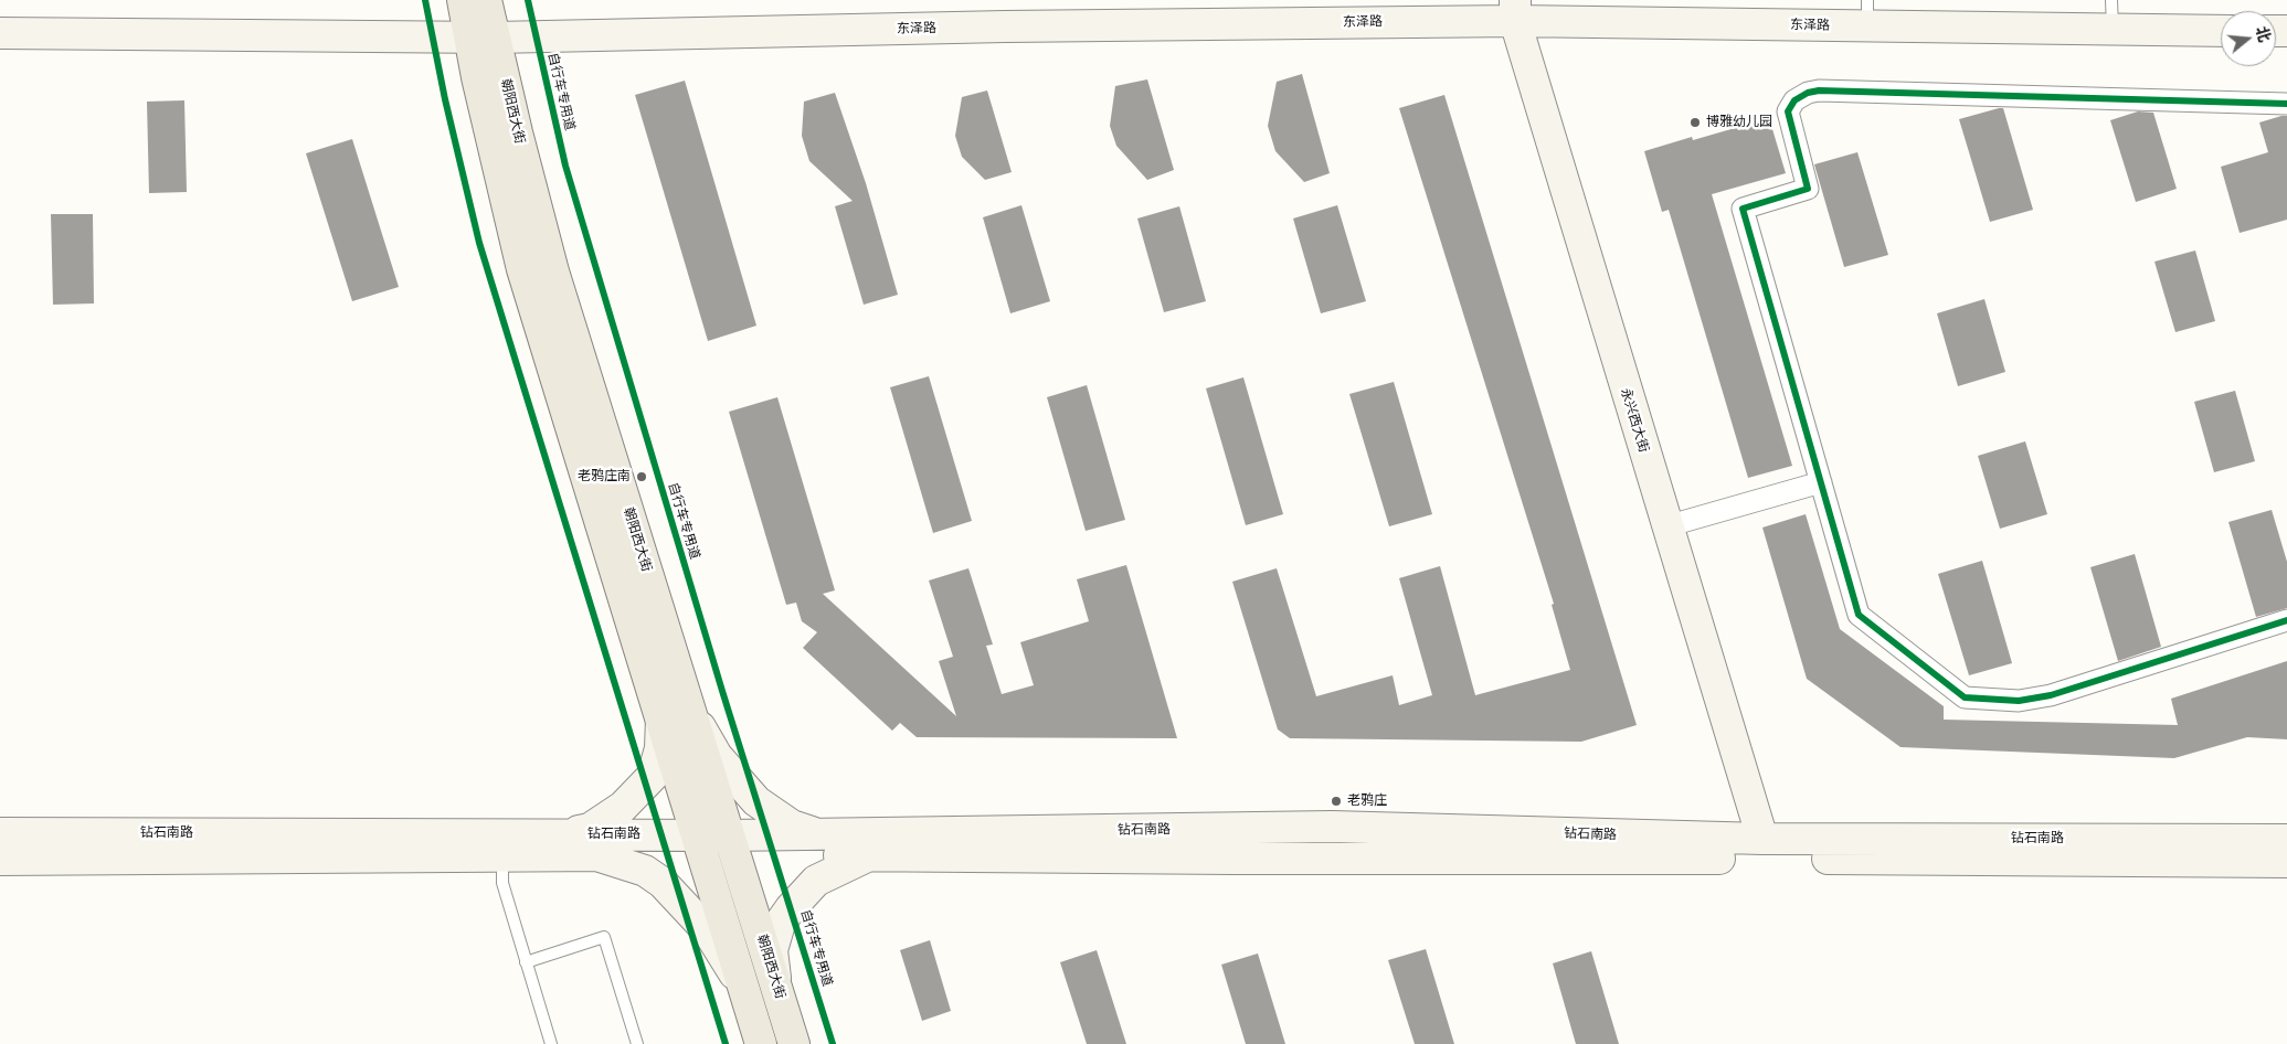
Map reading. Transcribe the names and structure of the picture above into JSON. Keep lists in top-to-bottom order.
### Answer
{
  "streets": {
    "main road": [
      "东泽路",
      "朝阳西大街",
      "永兴西大街",
      "钻石南路"
    ],
    "cycle path": ["自行车专用道"]
  },
  "crossings": [
    ["东泽路", "朝阳西大街"],
    ["东泽路", "永兴西大街"],
    ["朝阳西大街", "钻石南路"],
    ["永兴西大街", "钻石南路"]
  ],
  "places": ["博雅幼儿园", "老鸦庄南", "老鸦庄"],
  "north": "right"
}
